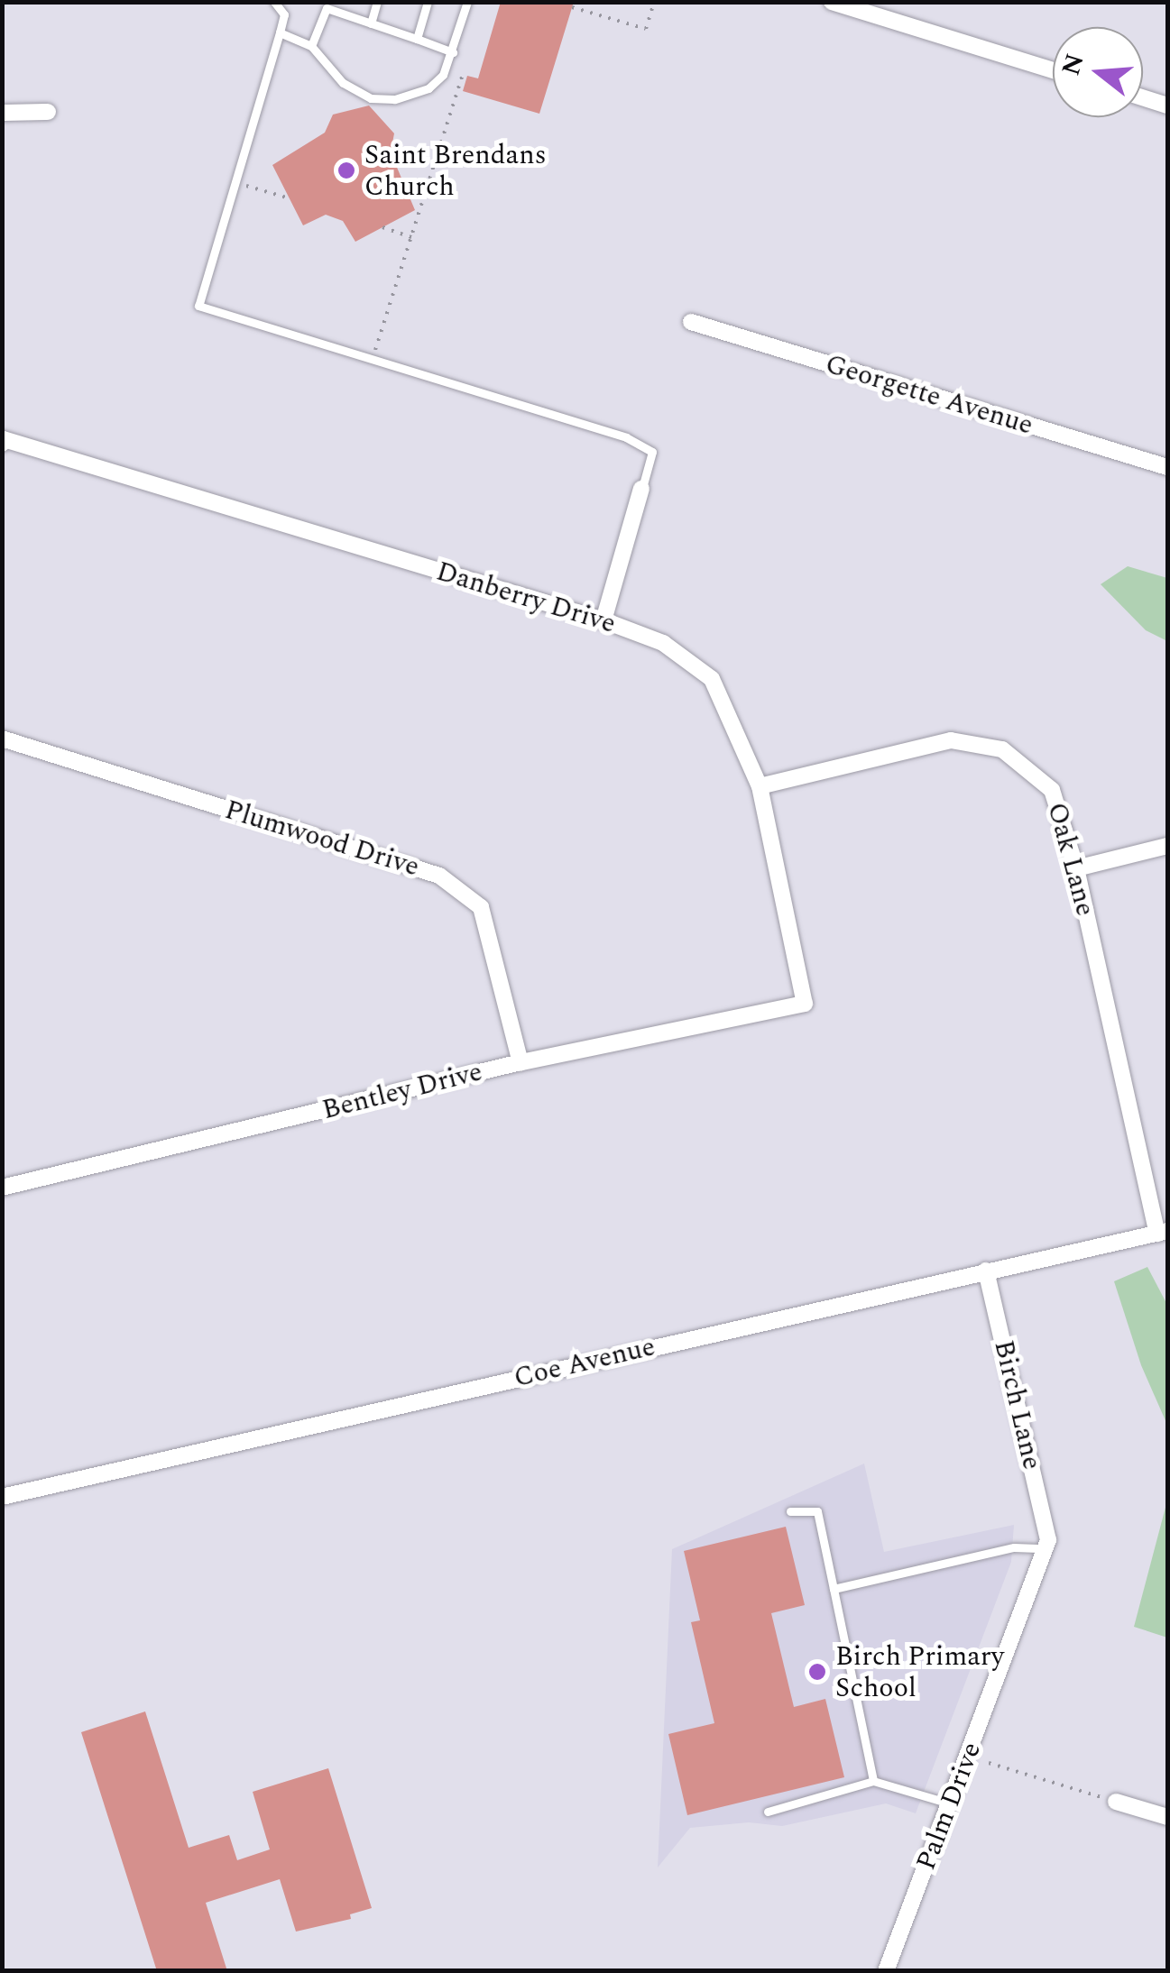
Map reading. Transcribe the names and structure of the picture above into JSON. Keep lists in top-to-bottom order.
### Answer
{
  "streets": {
    "street": [
      "Georgette Avenue",
      "Danberry Drive",
      "Plumwood Drive",
      "Oak Lane",
      "Bentley Drive",
      "Coe Avenue",
      "Birch Lane",
      "Palm Drive"
    ]
  },
  "crossings": [
    ["Danberry Drive", "Oak Lane"],
    ["Danberry Drive", "Bentley Drive"],
    ["Plumwood Drive", "Bentley Drive"],
    ["Oak Lane", "Coe Avenue"],
    ["Coe Avenue", "Birch Lane"],
    ["Birch Lane", "Palm Drive"]
  ],
  "places": ["Saint Brendans Church", "Birch Primary School"],
  "north": "left"
}
